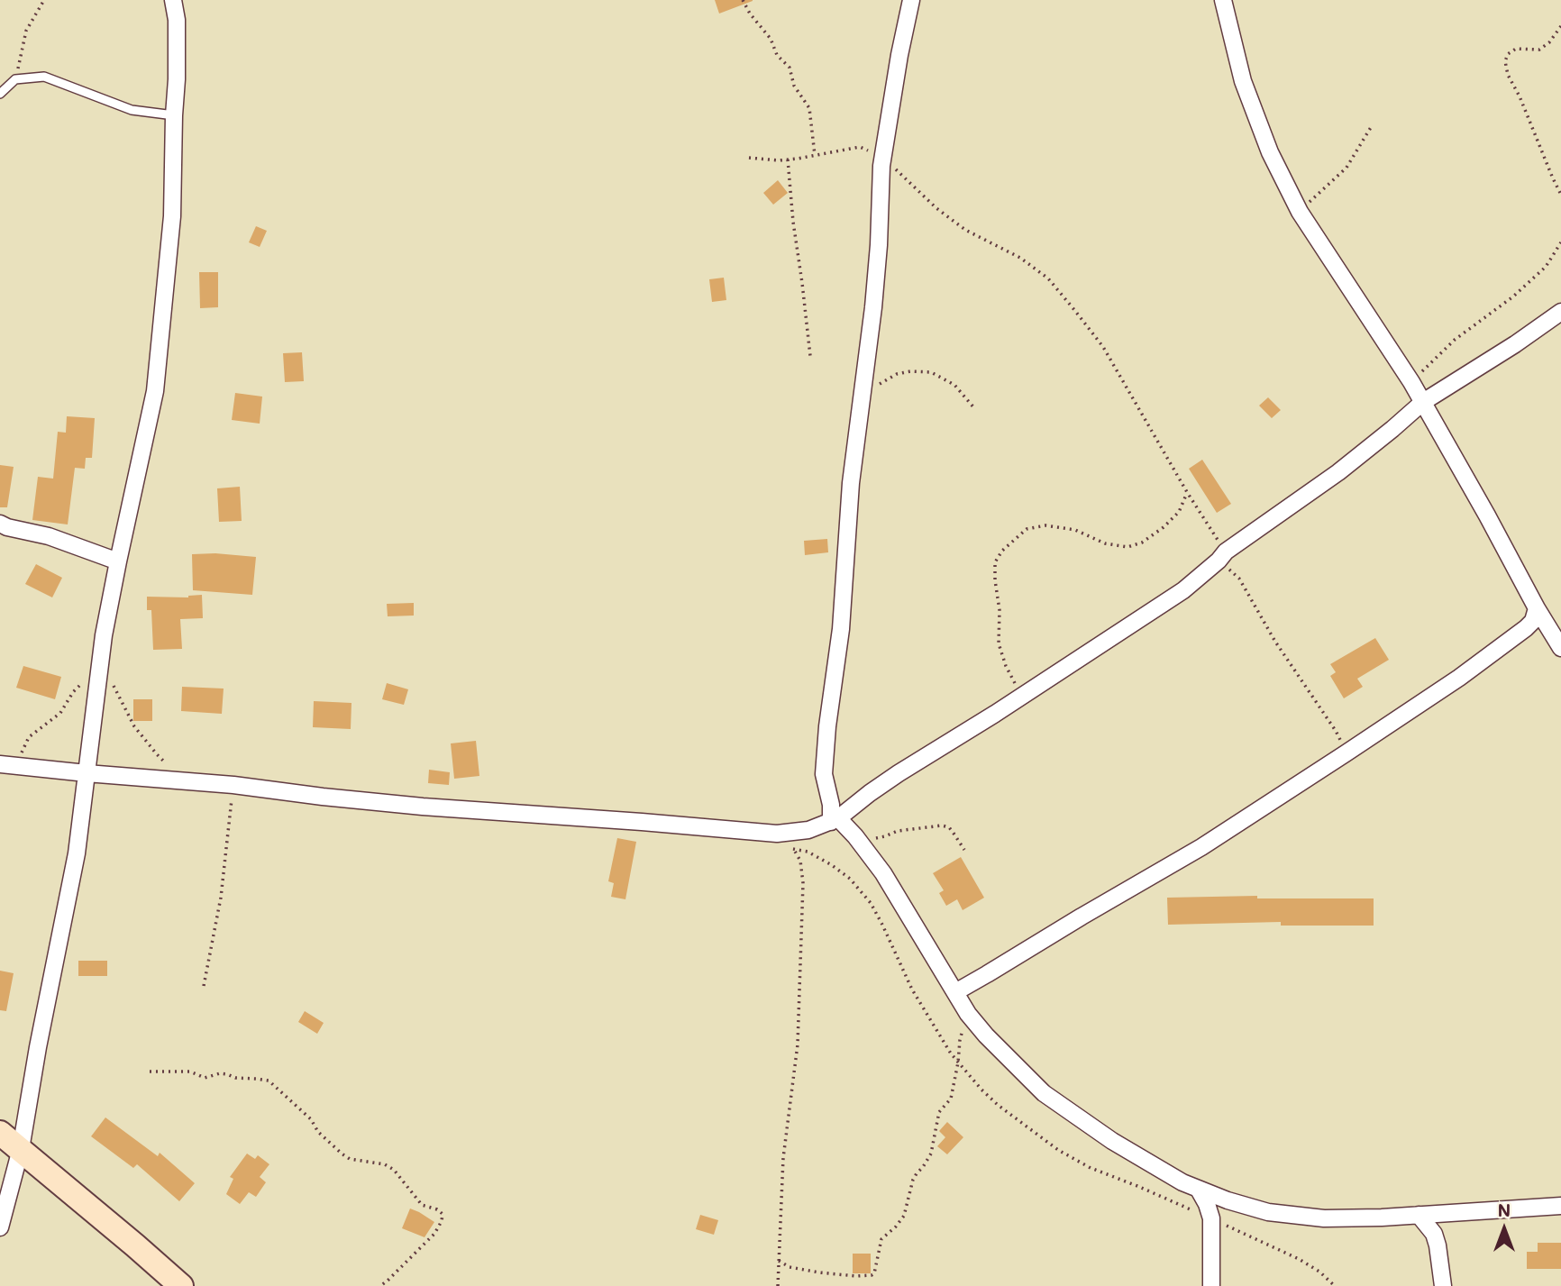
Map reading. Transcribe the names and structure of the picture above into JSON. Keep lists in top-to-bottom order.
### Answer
{
  "north": "top"
}
